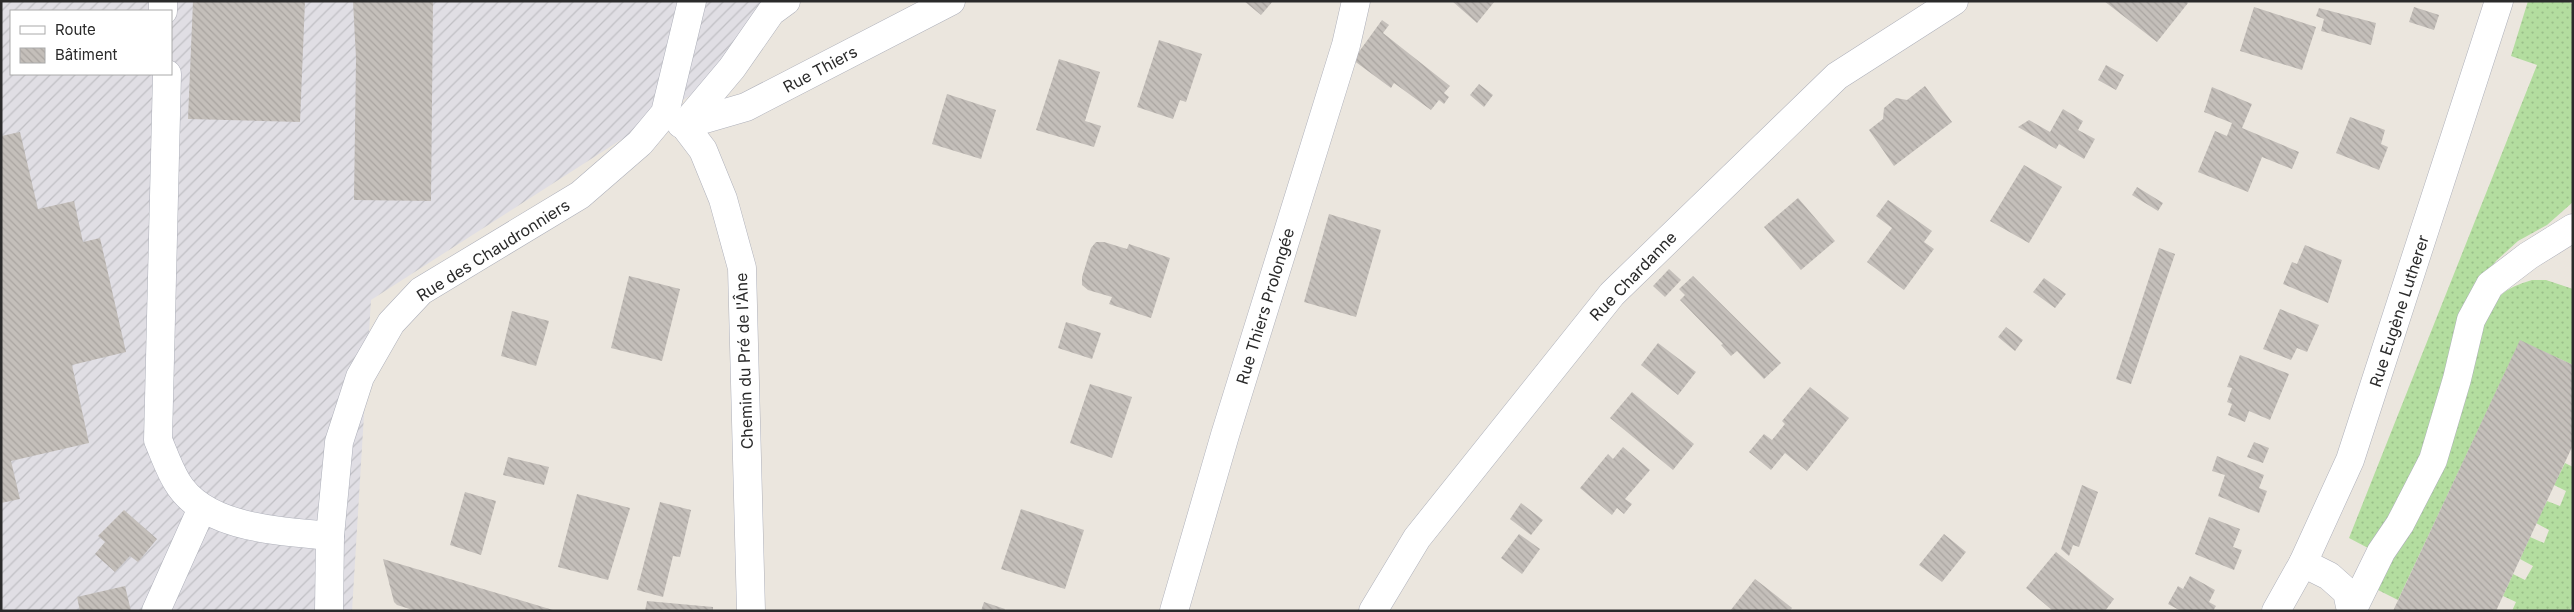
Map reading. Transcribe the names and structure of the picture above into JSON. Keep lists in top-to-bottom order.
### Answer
{
  "streets": {
    "street": [
      "Rue Thiers",
      "Rue des Chaudronniers",
      "Rue Chardanne",
      "Rue Thiers Prolongée",
      "Rue Eugène Lutherer",
      "Chemin du Pré de l'Âne"
    ]
  },
  "crossings": [
    ["Rue Thiers", "Rue des Chaudronniers"],
    ["Rue Thiers", "Chemin du Pré de l'Âne"],
    ["Rue des Chaudronniers", "Chemin du Pré de l'Âne"]
  ],
  "legend": ["Route", "Bâtiment"]
}
